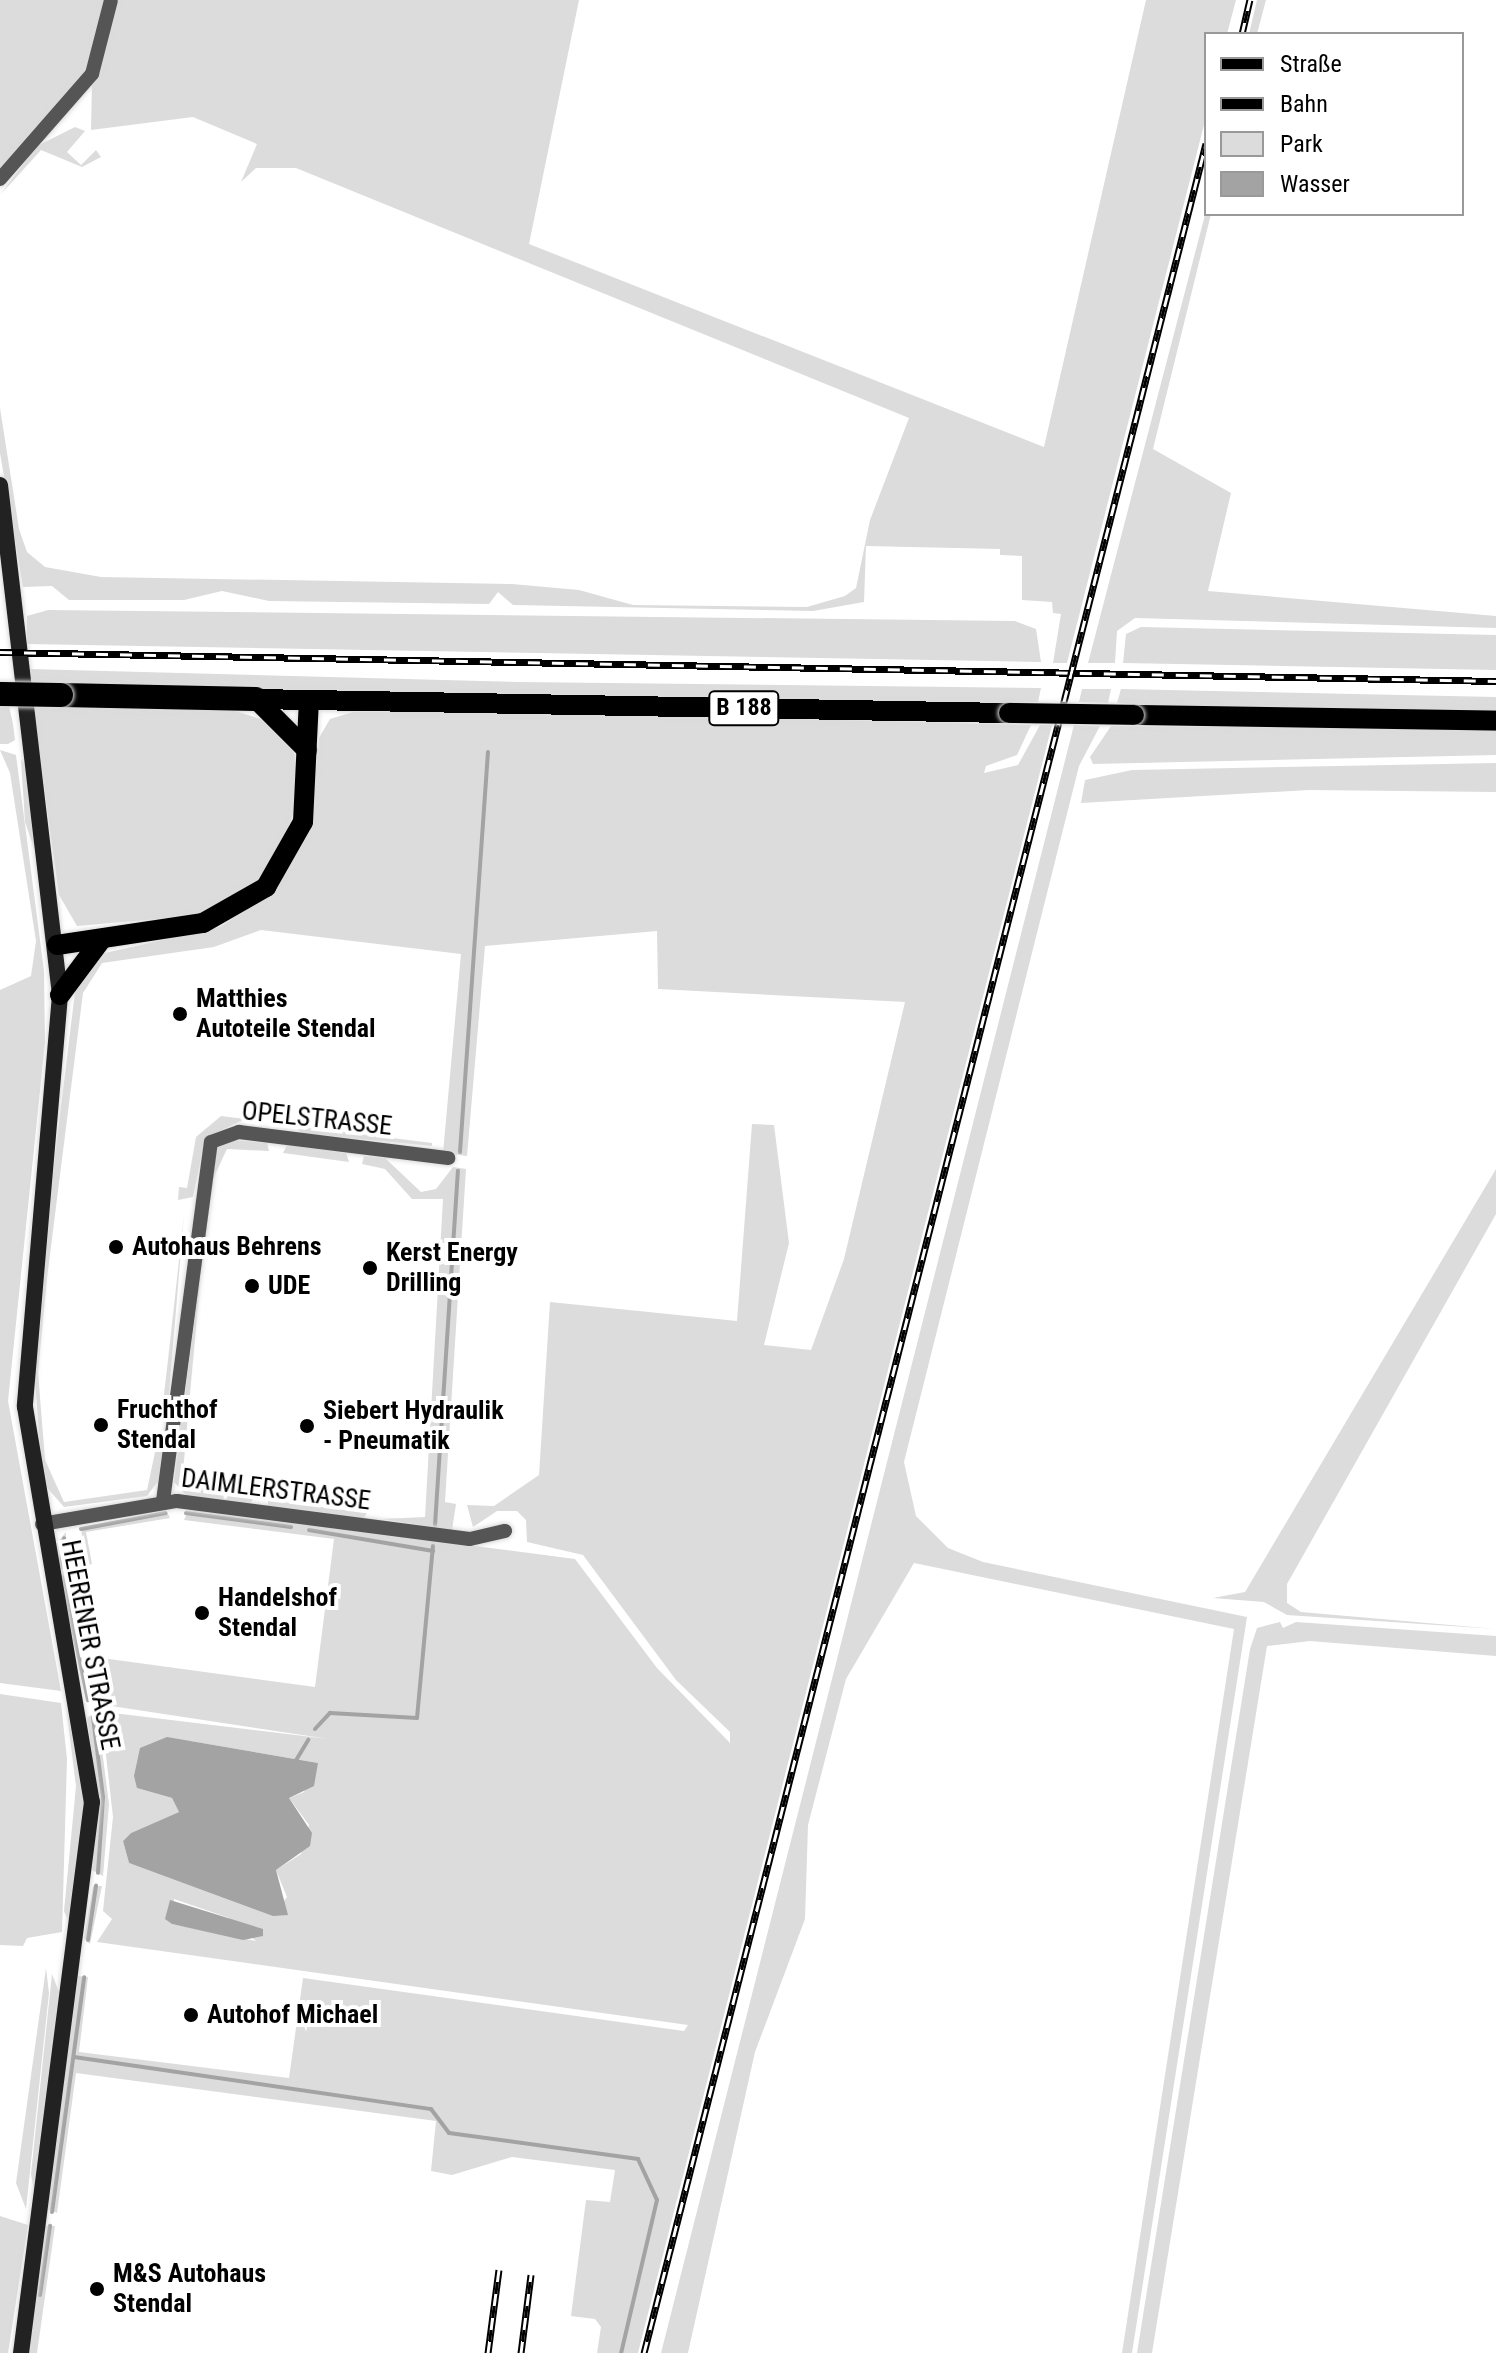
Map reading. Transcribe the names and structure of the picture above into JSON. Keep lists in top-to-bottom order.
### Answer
{
  "streets": {
    "highway": ["B 188"],
    "main road": ["HEERENER STRASSE"],
    "street": ["OPELSTRASSE", "DAIMLERSTRASSE"]
  },
  "crossings": [
    ["OPELSTRASSE", "DAIMLERSTRASSE"],
    ["DAIMLERSTRASSE", "HEERENER STRASSE"]
  ],
  "places": [
    "Matthies Autoteile Stendal",
    "Autohaus Behrens",
    "Kerst Energy Drilling",
    "UDE",
    "Fruchthof Stendal",
    "Siebert Hydraulik - Pneumatik",
    "Handelshof Stendal",
    "Autohof Michael",
    "M&S Autohaus Stendal"
  ],
  "legend": [
    "Straße",
    "Bahn",
    "Park",
    "Wasser"
  ]
}
